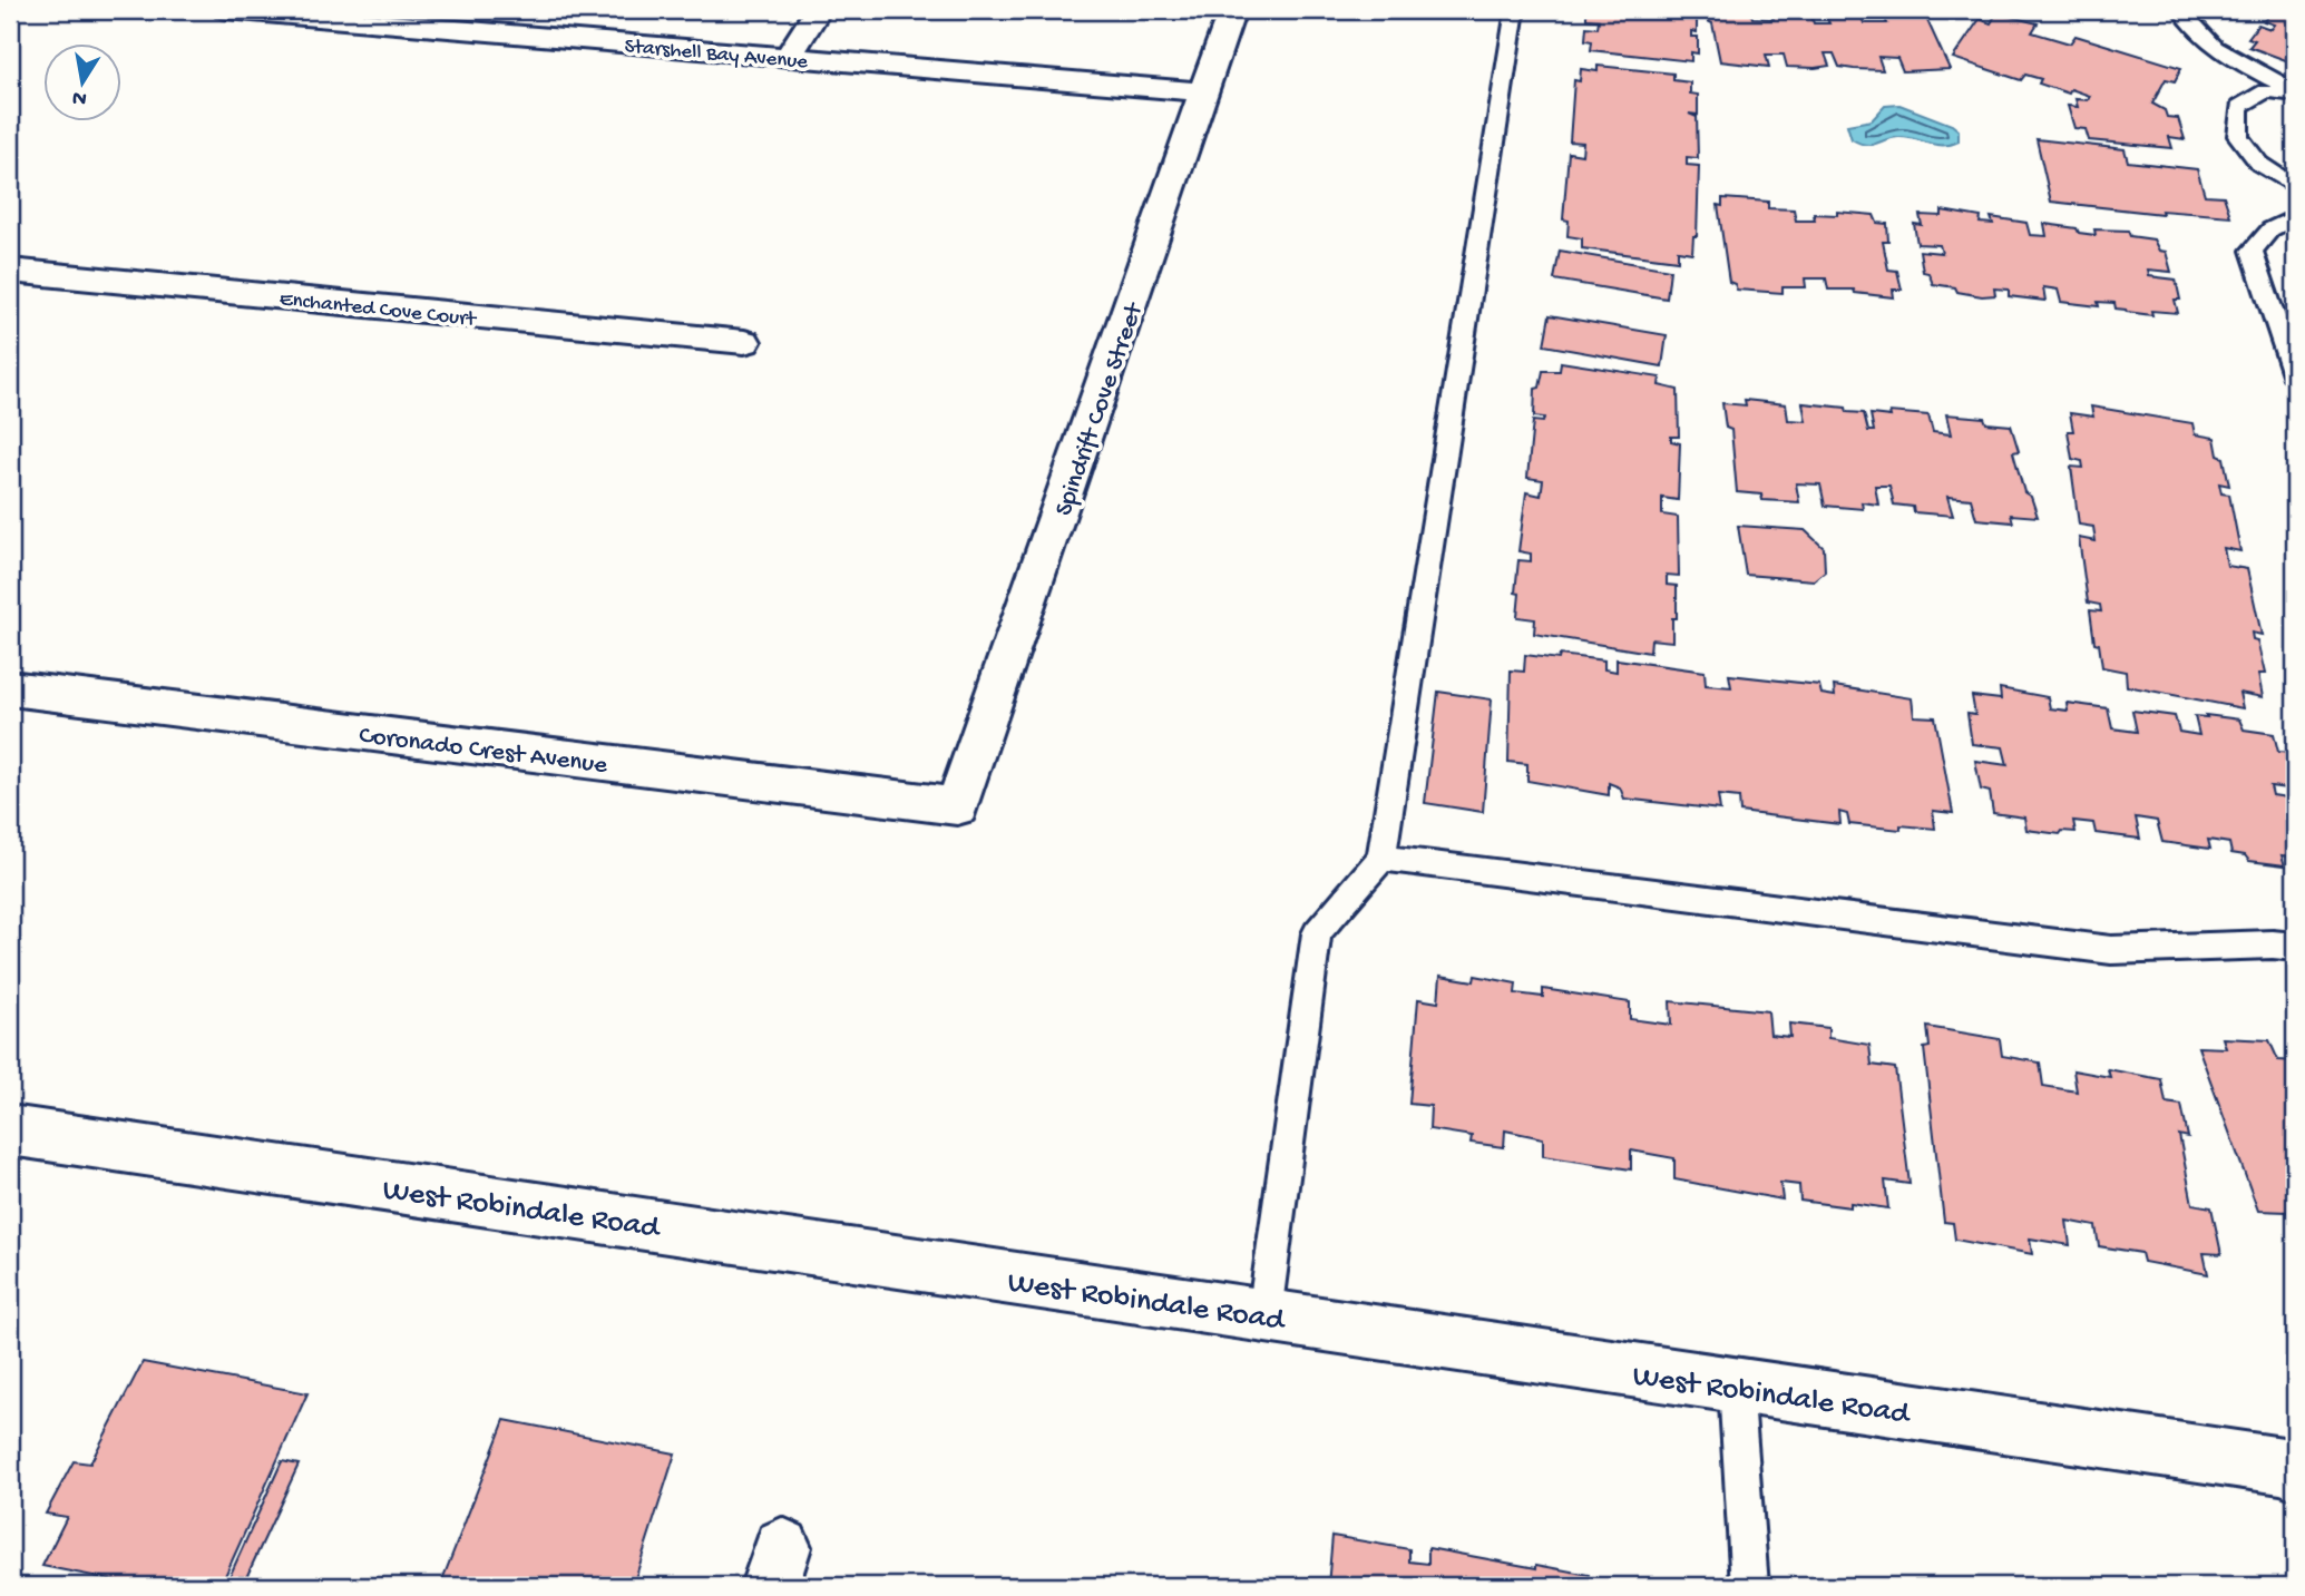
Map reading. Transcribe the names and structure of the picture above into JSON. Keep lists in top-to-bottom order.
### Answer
{
  "streets": {
    "street": [
      "Starshell Bay Avenue",
      "Enchanted Cove Court",
      "Spindrift Cove Street",
      "Coronado Crest Avenue",
      "West Robindale Road"
    ]
  },
  "crossings": [
    ["Starshell Bay Avenue", "Spindrift Cove Street"],
    ["Spindrift Cove Street", "Coronado Crest Avenue"]
  ],
  "north": "bottom"
}
